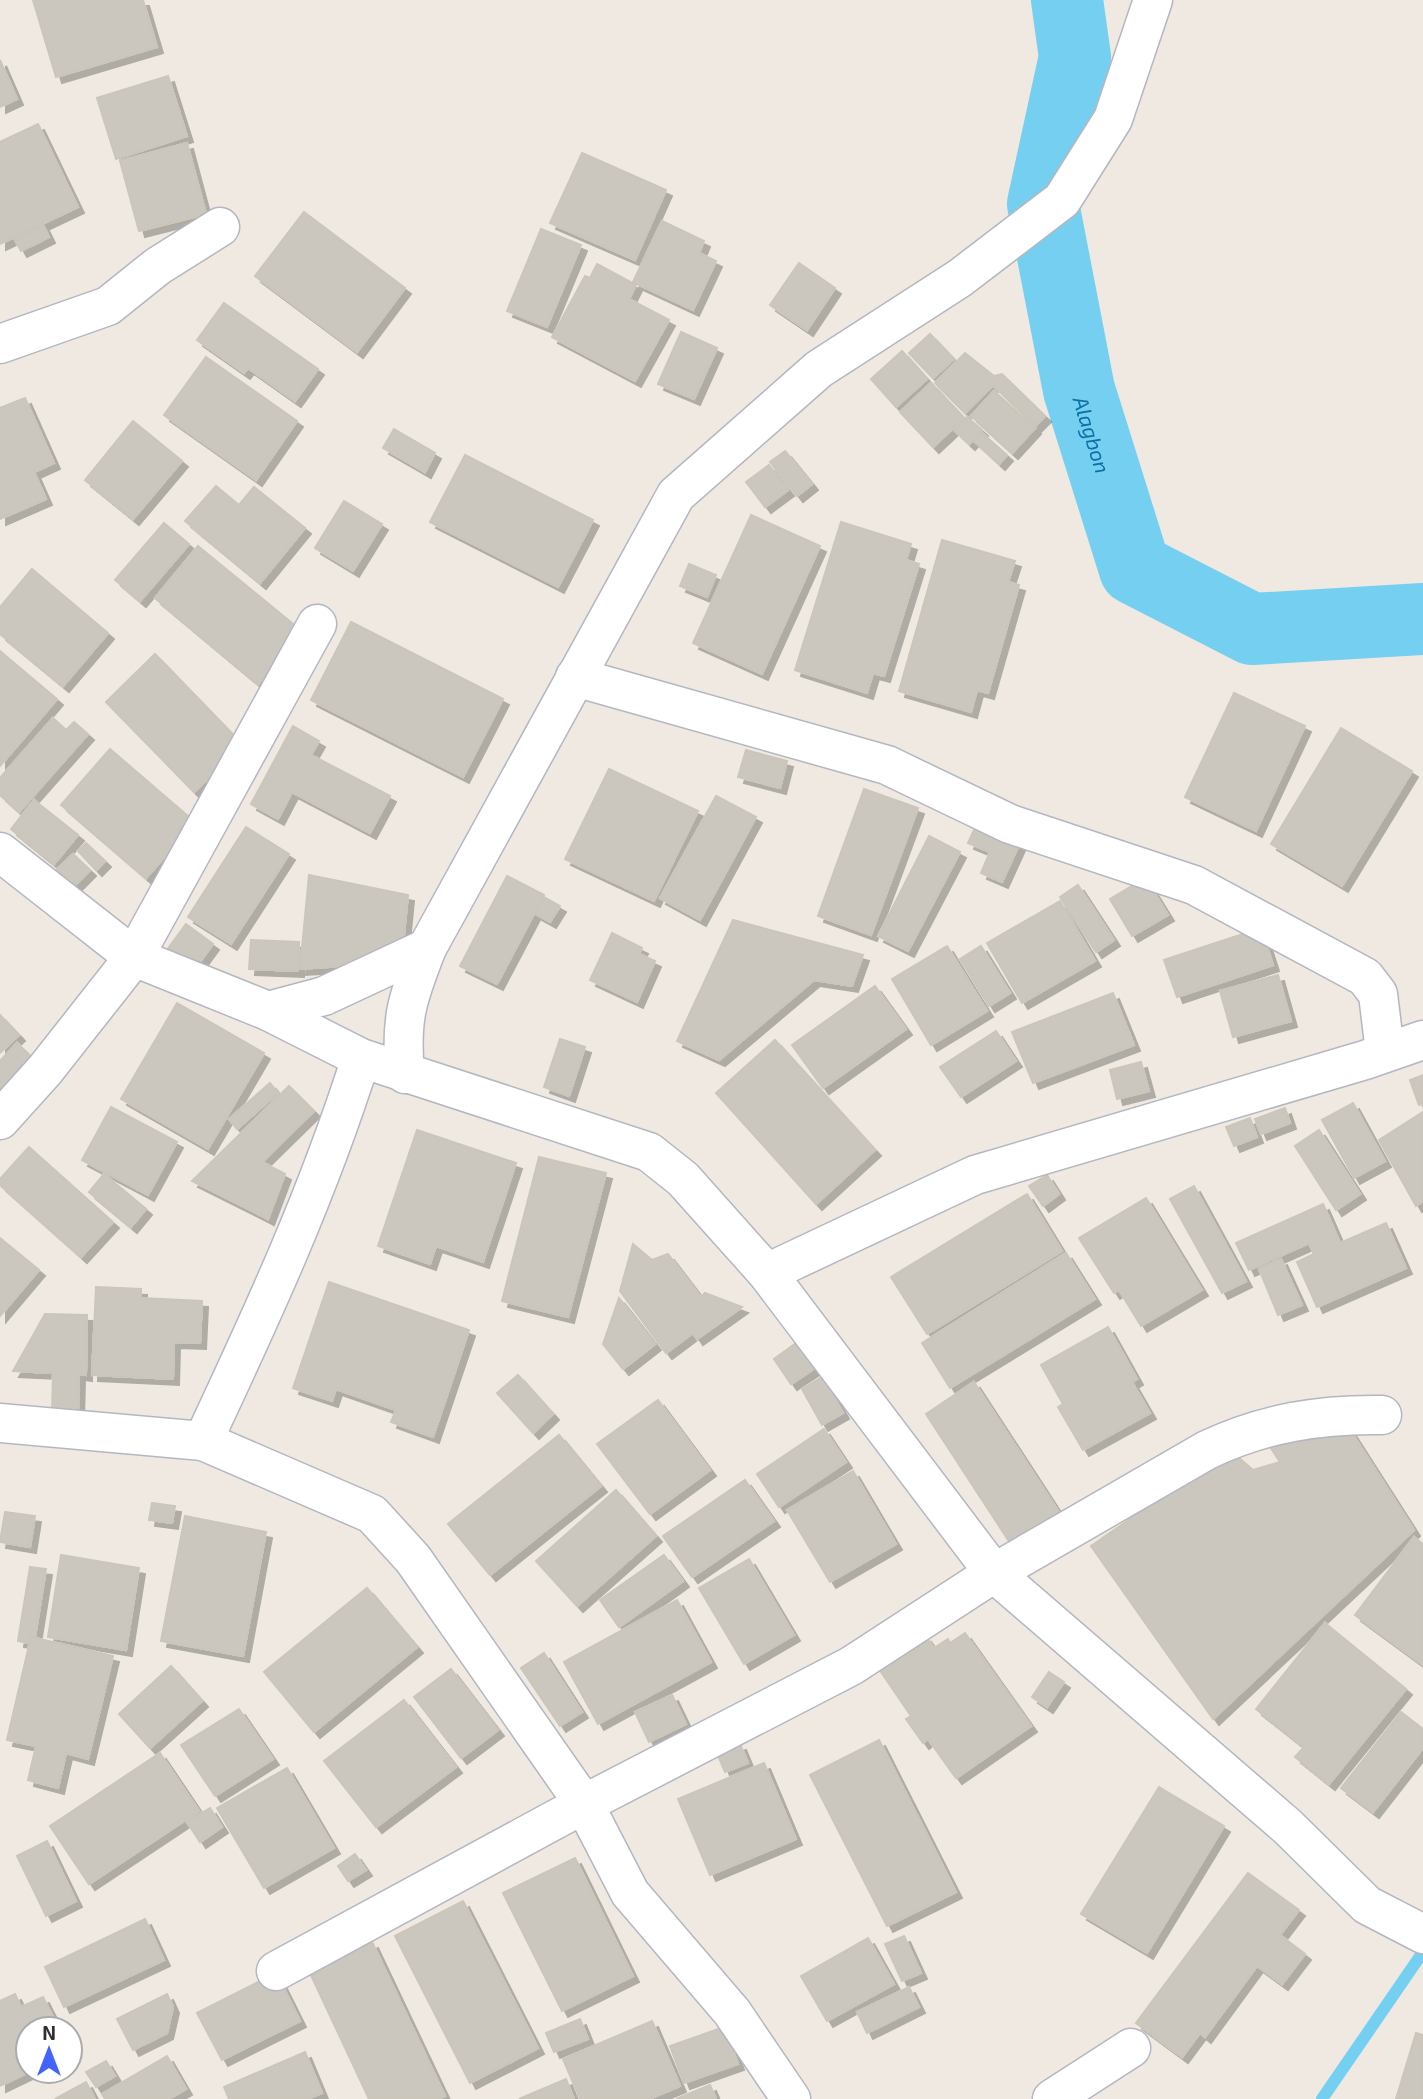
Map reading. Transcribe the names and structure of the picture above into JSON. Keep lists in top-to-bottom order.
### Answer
{
  "water": ["Alagbon"],
  "north": "top"
}
